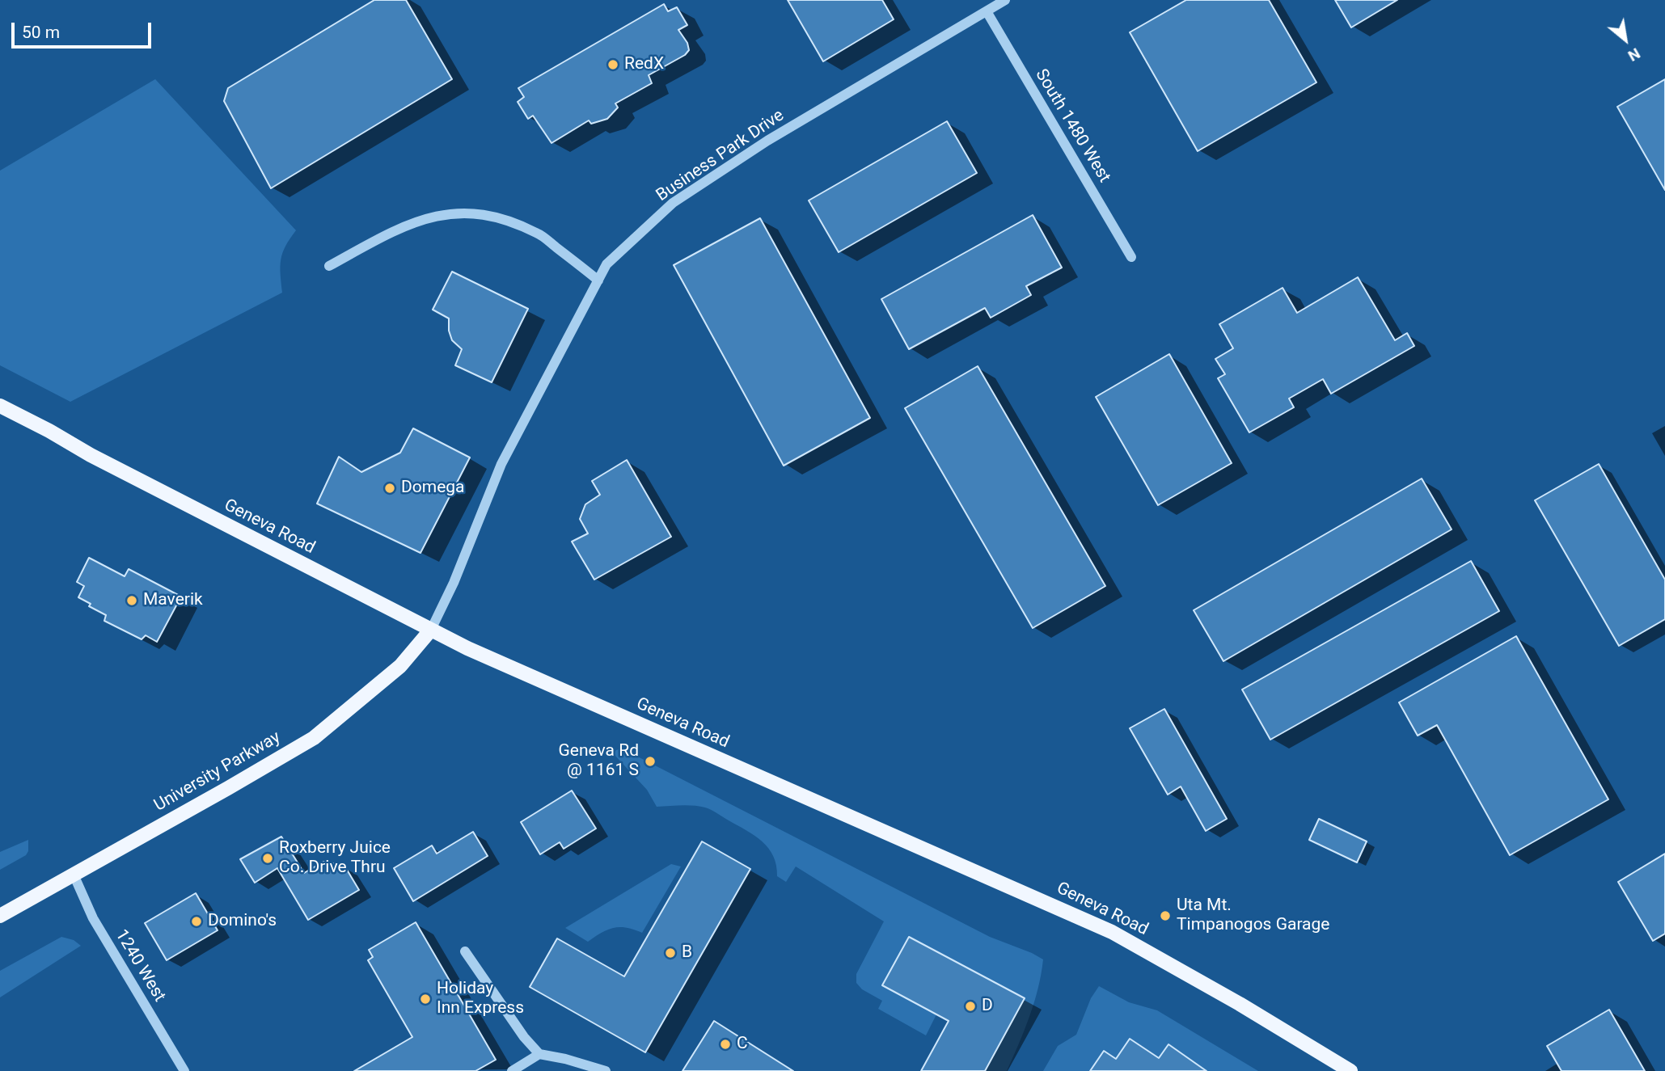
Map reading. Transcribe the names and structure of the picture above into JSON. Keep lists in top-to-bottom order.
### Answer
{
  "streets": {
    "main road": ["Geneva Road", "University Parkway"],
    "street": ["South 1480 West", "Business Park Drive", "1240 West"]
  },
  "crossings": [
    ["South 1480 West", "Business Park Drive"],
    ["Business Park Drive", "Geneva Road"],
    ["Business Park Drive", "University Parkway"],
    ["Geneva Road", "University Parkway"],
    ["University Parkway", "1240 West"]
  ],
  "places": [
    "RedX",
    "Domega",
    "Maverik",
    "Geneva Rd @ 1161 S",
    "Roxberry Juice Co. Drive Thru",
    "Uta Mt. Timpanogos Garage",
    "Domino's",
    "B",
    "Holiday Inn Express",
    "D",
    "C"
  ],
  "scale_bar": "50 m",
  "north": "bottom right"
}
